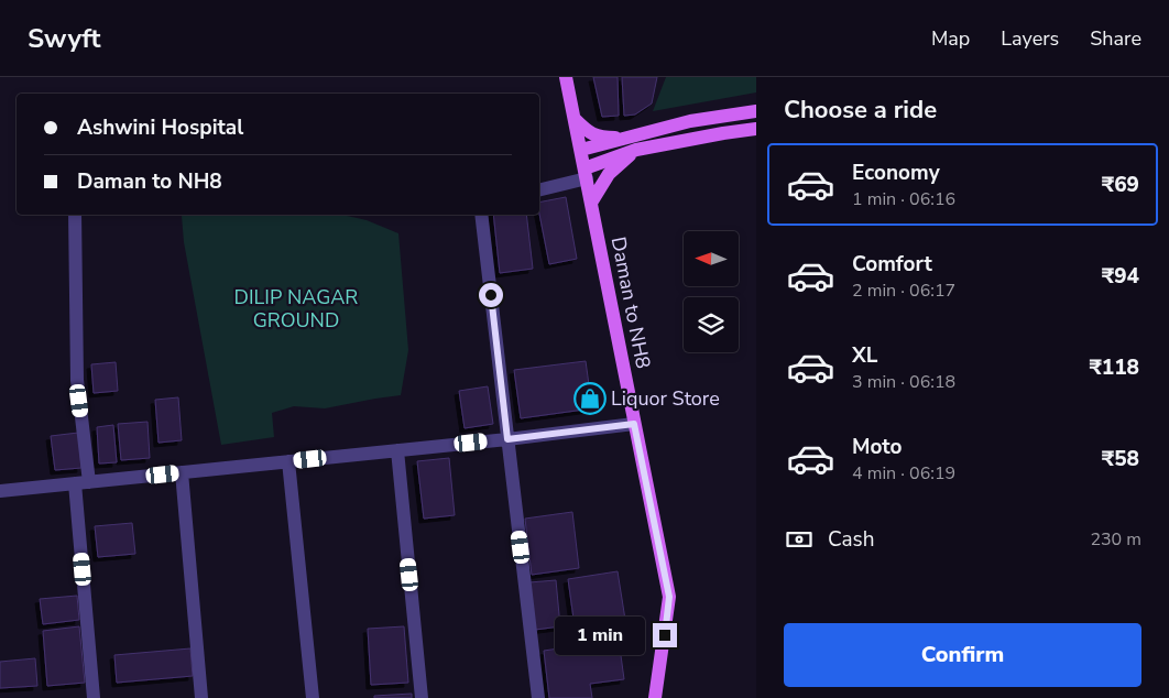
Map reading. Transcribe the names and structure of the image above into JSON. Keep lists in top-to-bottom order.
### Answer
{
  "streets": {
    "main road": ["Daman to NH8"]
  },
  "parks": ["DILIP NAGAR GROUND"],
  "places": {
    "shop": ["Liquor Store"]
  },
  "north": "left",
  "page": {
    "header": "Swyft",
    "nav": ["Map", "Layers", "Share"],
    "heading": "Choose a ride",
    "banner": ["Ashwini Hospital", "Daman to NH8"],
    "list": [
      {
        "name": "Economy",
        "note": "1 min · 06:16",
        "value": "₹69"
      },
      {
        "name": "Comfort",
        "note": "2 min · 06:17",
        "value": "₹94"
      },
      {
        "name": "XL",
        "note": "3 min · 06:18",
        "value": "₹118"
      },
      {
        "name": "Moto",
        "note": "4 min · 06:19",
        "value": "₹58"
      }
    ],
    "pay": ["Cash", "230 m"],
    "buttons": "Confirm",
    "bubble": "1 min"
  }
}
